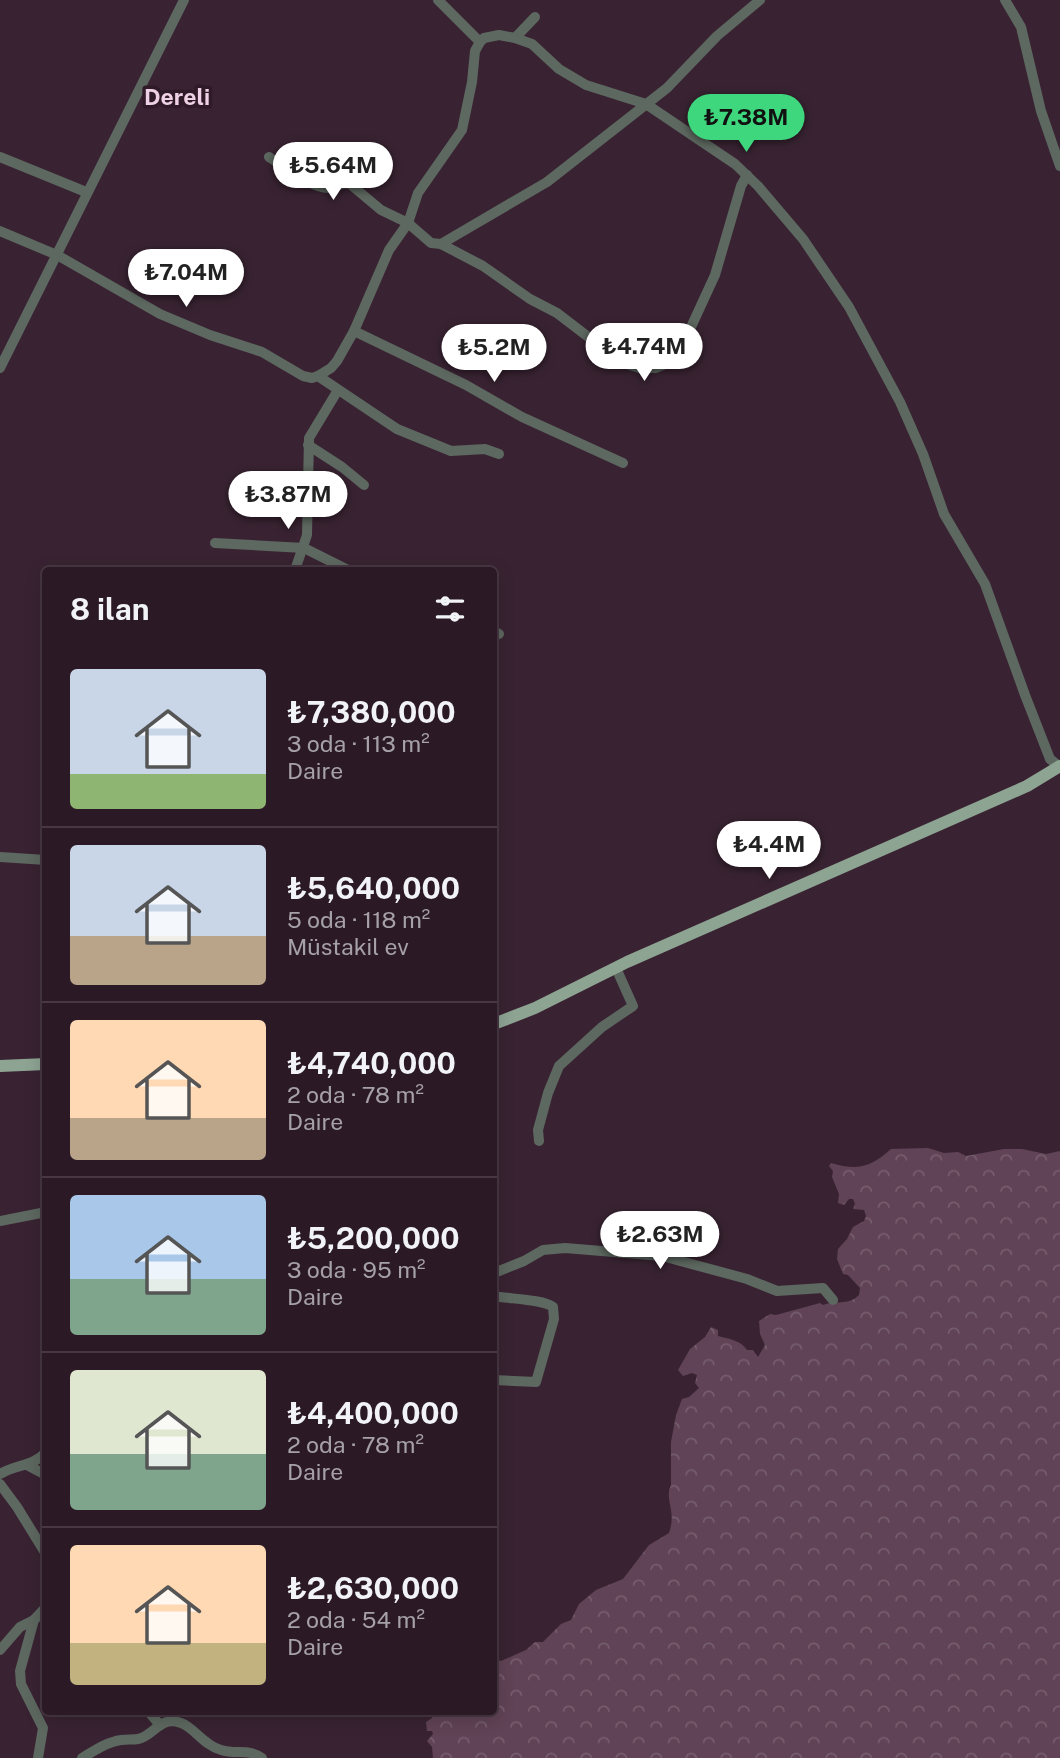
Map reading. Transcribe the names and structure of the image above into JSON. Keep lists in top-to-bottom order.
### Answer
{
  "districts": ["Dereli"],
  "page": {
    "price": [
      "₺7.38M",
      "₺5.64M",
      "₺7.04M",
      "₺4.74M",
      "₺5.2M",
      "₺3.87M",
      "₺4.4M",
      "₺2.63M"
    ],
    "heading": "8 ilan",
    "list": [
      {
        "name": "₺7,380,000",
        "note": "3 oda · 113 m² · Daire"
      },
      {
        "name": "₺5,640,000",
        "note": "5 oda · 118 m² · Müstakil ev"
      },
      {
        "name": "₺4,740,000",
        "note": "2 oda · 78 m² · Daire"
      },
      {
        "name": "₺5,200,000",
        "note": "3 oda · 95 m² · Daire"
      },
      {
        "name": "₺4,400,000",
        "note": "2 oda · 78 m² · Daire"
      },
      {
        "name": "₺2,630,000",
        "note": "2 oda · 54 m² · Daire"
      }
    ]
  }
}
